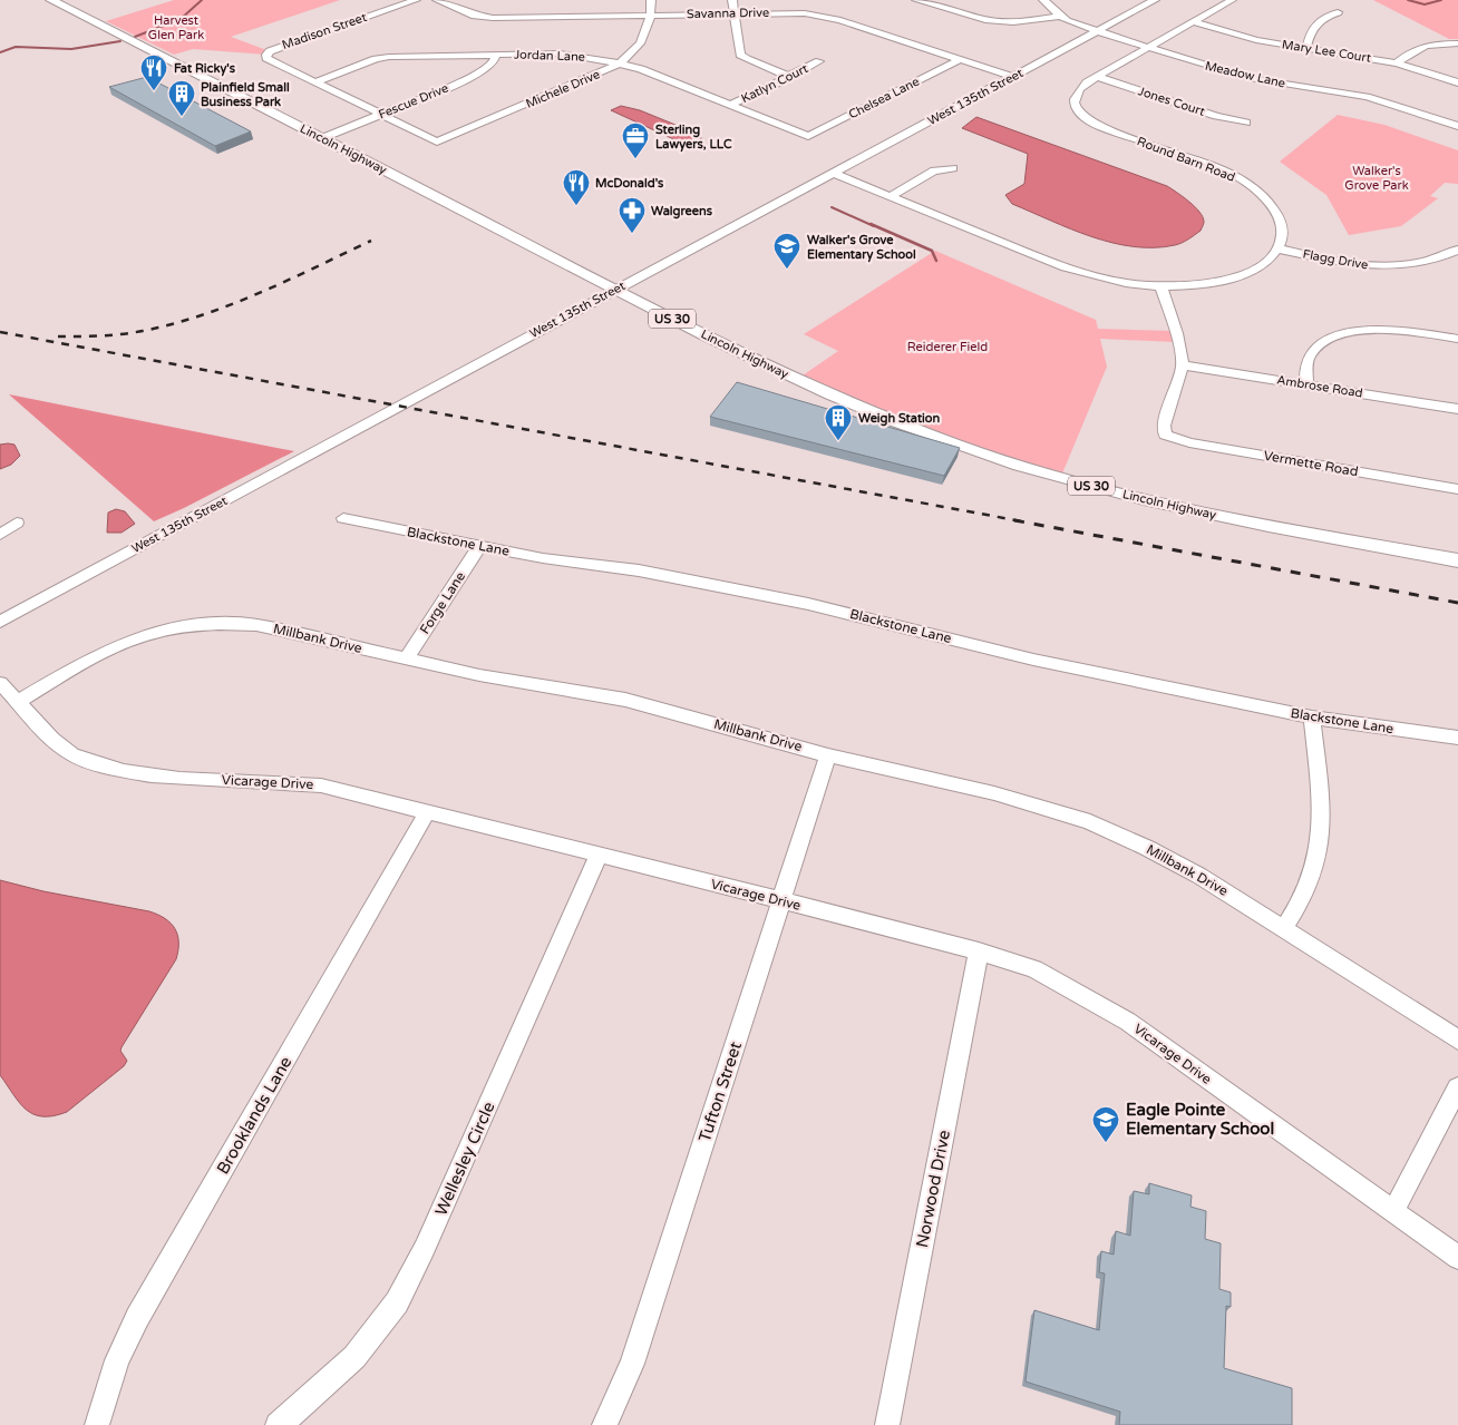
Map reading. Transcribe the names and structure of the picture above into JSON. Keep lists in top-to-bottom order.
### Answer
{
  "streets": {
    "main road": ["Lincoln Highway", "US 30"],
    "street": [
      "Savanna Drive",
      "Madison Street",
      "Mary Lee Court",
      "Jordan Lane",
      "Meadow Lane",
      "Katlyn Court",
      "Michele Drive",
      "West 135th Street",
      "Chelsea Lane",
      "Fescue Drive",
      "Jones Court",
      "Round Barn Road",
      "Flagg Drive",
      "Ambrose Road",
      "Vermette Road",
      "Blackstone Lane",
      "Forge Lane",
      "Millbank Drive",
      "Vicarage Drive",
      "Tufton Street",
      "Brooklands Lane",
      "Wellesley Circle",
      "Norwood Drive"
    ]
  },
  "crossings": [
    ["Savanna Drive", "Michele Drive"],
    ["Savanna Drive", "West 135th Street"],
    ["Savanna Drive", "Chelsea Lane"],
    ["Madison Street", "Jordan Lane"],
    ["Mary Lee Court", "Round Barn Road"],
    ["Jordan Lane", "Katlyn Court"],
    ["Jordan Lane", "Michele Drive"],
    ["Jordan Lane", "Chelsea Lane"],
    ["Jordan Lane", "Fescue Drive"],
    ["Meadow Lane", "West 135th Street"],
    ["Meadow Lane", "Round Barn Road"],
    ["Michele Drive", "Fescue Drive"],
    ["West 135th Street", "Lincoln Highway"],
    ["Fescue Drive", "Lincoln Highway"],
    ["Jones Court", "Round Barn Road"],
    ["Round Barn Road", "Flagg Drive"],
    ["Ambrose Road", "Vermette Road"],
    ["Blackstone Lane", "Forge Lane"],
    ["Forge Lane", "Millbank Drive"],
    ["Millbank Drive", "Vicarage Drive"],
    ["Millbank Drive", "Tufton Street"],
    ["Vicarage Drive", "Tufton Street"],
    ["Vicarage Drive", "Brooklands Lane"],
    ["Vicarage Drive", "Wellesley Circle"],
    ["Vicarage Drive", "Norwood Drive"]
  ],
  "parks": ["Harvest Glen Park", "Walker's Grove Park", "Reiderer Field"],
  "places": {
    "restaurant": ["Fat Ricky's", "McDonald's"],
    "building": ["Plainfield Small Business Park", "Weigh Station"],
    "office": ["Sterling Lawyers, LLC"],
    "pharmacy": ["Walgreens"],
    "school or university": ["Walker's Grove Elementary School", "Eagle Pointe Elementary School"]
  }
}
